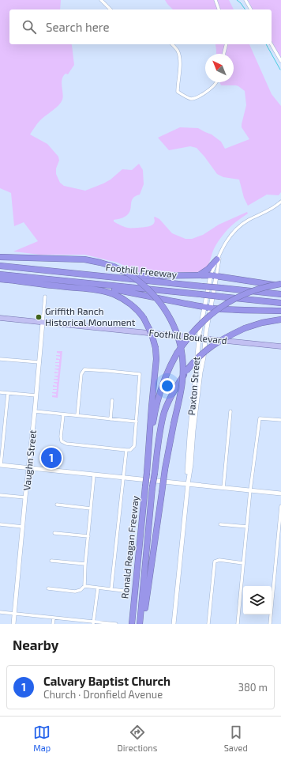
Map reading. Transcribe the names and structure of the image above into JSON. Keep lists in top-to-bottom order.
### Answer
{
  "streets": {
    "highway": ["Foothill Freeway", "Ronald Reagan Freeway"],
    "main road": ["Foothill Boulevard"],
    "street": ["Paxton Street", "Vaughn Street"]
  },
  "crossings": [
    ["Foothill Boulevard", "Paxton Street"],
    ["Foothill Boulevard", "Vaughn Street"]
  ],
  "places": ["Griffith Ranch Historical Monument"],
  "north": "top left",
  "page": {
    "search": "Search here",
    "pins": "1",
    "heading": "Nearby",
    "list": [
      {
        "mark": "1",
        "name": "Calvary Baptist Church",
        "note": "Church · Dronfield Avenue",
        "value": "380 m"
      }
    ],
    "nav": ["Map", "Directions", "Saved"]
  }
}
